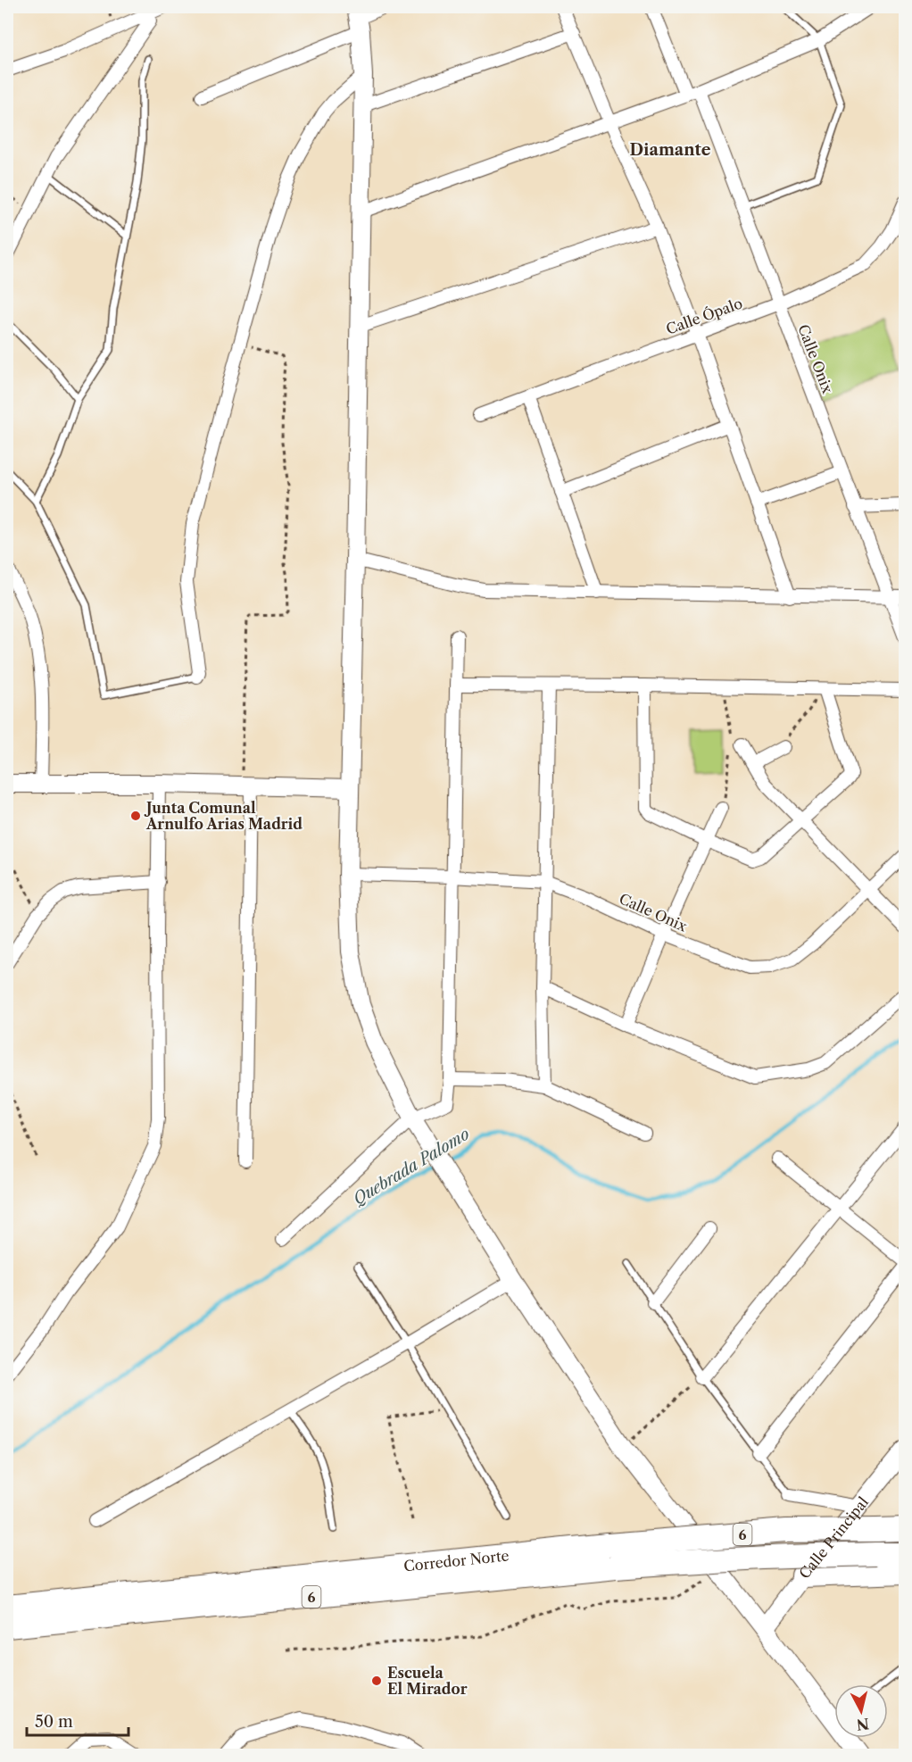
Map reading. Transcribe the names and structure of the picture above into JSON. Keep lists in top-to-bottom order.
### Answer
{
  "streets": {
    "highway": ["6", "Corredor Norte"],
    "street": ["Calle Ópalo", "Calle Onix", "Calle Principal"]
  },
  "crossings": [
    ["Calle Ópalo", "Calle Onix"]
  ],
  "districts": ["Diamante"],
  "water": ["Quebrada Palomo"],
  "places": ["Junta Comunal Arnulfo Arias Madrid", "Escuela El Mirador"],
  "scale_bar": "50 m",
  "north": "bottom"
}
